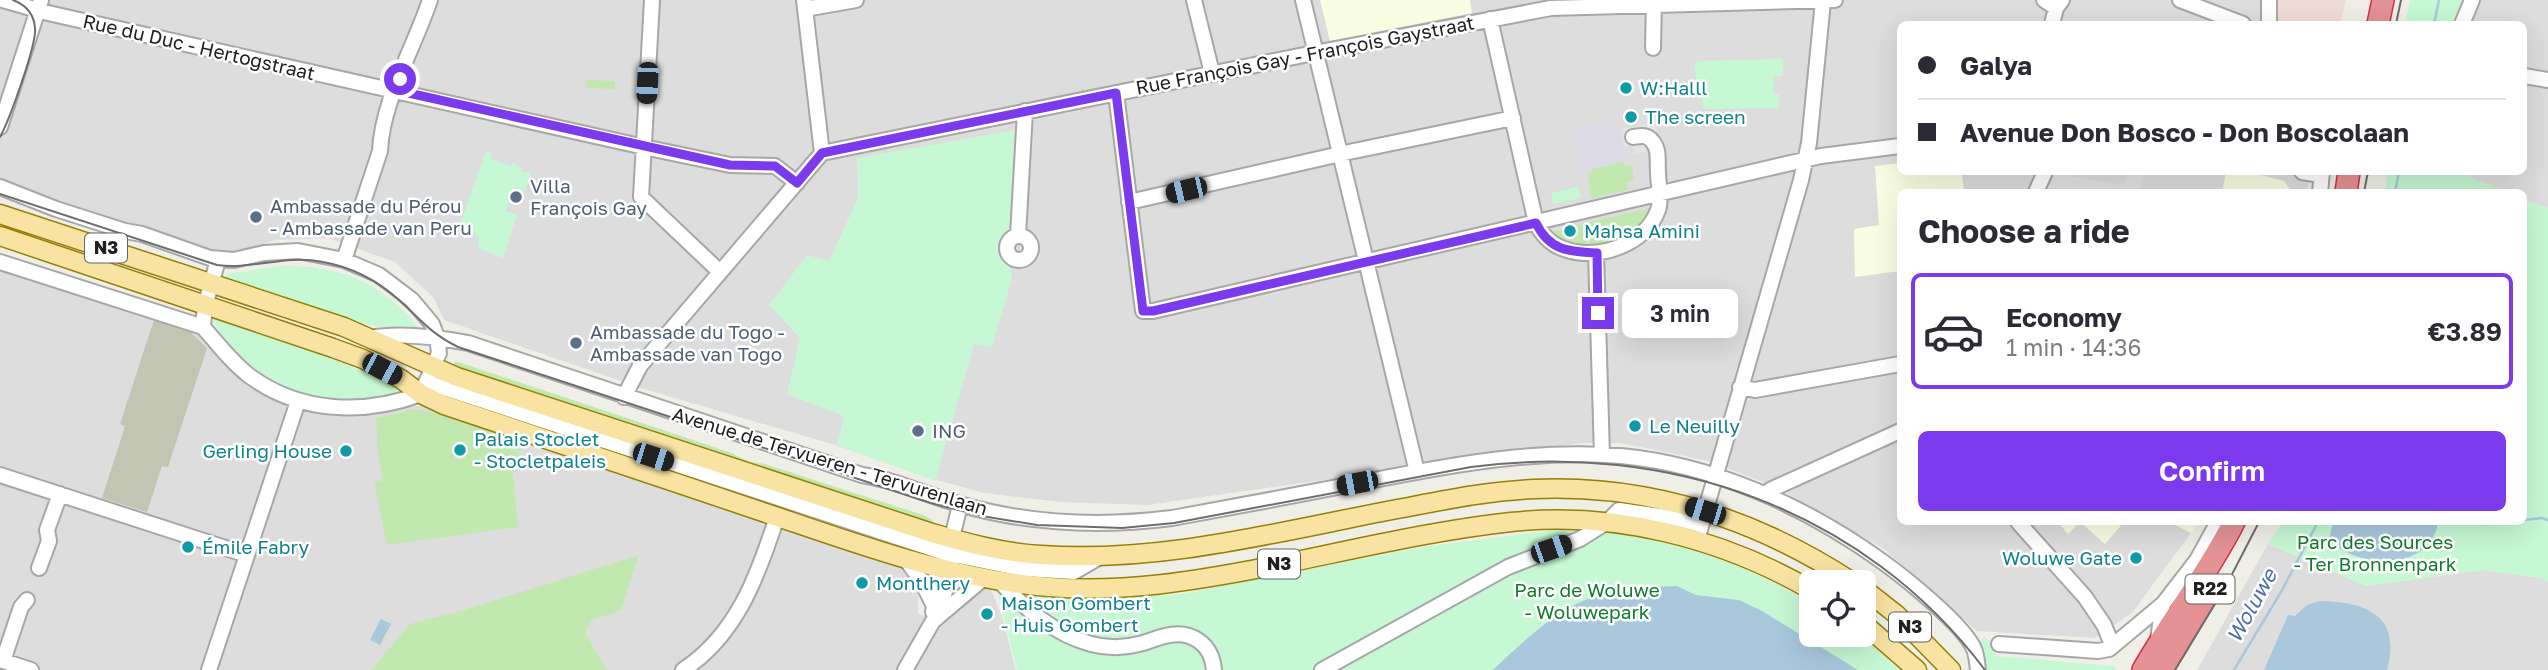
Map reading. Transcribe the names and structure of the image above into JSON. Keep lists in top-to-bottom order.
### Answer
{
  "streets": {
    "highway": ["R22"],
    "main road": ["N3", "Avenue de Tervueren - Tervurenlaan"],
    "street": ["Rue du Duc - Hertogstraat", "Rue François Gay - François Gaystraat"]
  },
  "water": ["Woluwe"],
  "parks": ["Parc des Sources - Ter Bronnenpark", "Parc de Woluwe - Woluwepark"],
  "places": [
    "W:Halll",
    "The screen",
    "Villa François Gay",
    "Ambassade du Pérou - Ambassade van Peru",
    "Mahsa Amini",
    "Ambassade du Togo - Ambassade van Togo",
    "Le Neuilly",
    "ING",
    "Palais Stoclet - Stocletpaleis",
    "Gerling House",
    "Émile Fabry",
    "Woluwe Gate",
    "Montlhery",
    "Maison Gombert - Huis Gombert"
  ],
  "page": {
    "banner": ["Galya", "Avenue Don Bosco - Don Boscolaan"],
    "heading": "Choose a ride",
    "list": [
      {
        "name": "Economy",
        "note": "1 min · 14:36",
        "value": "€3.89"
      }
    ],
    "bubble": "3 min",
    "buttons": "Confirm"
  }
}
